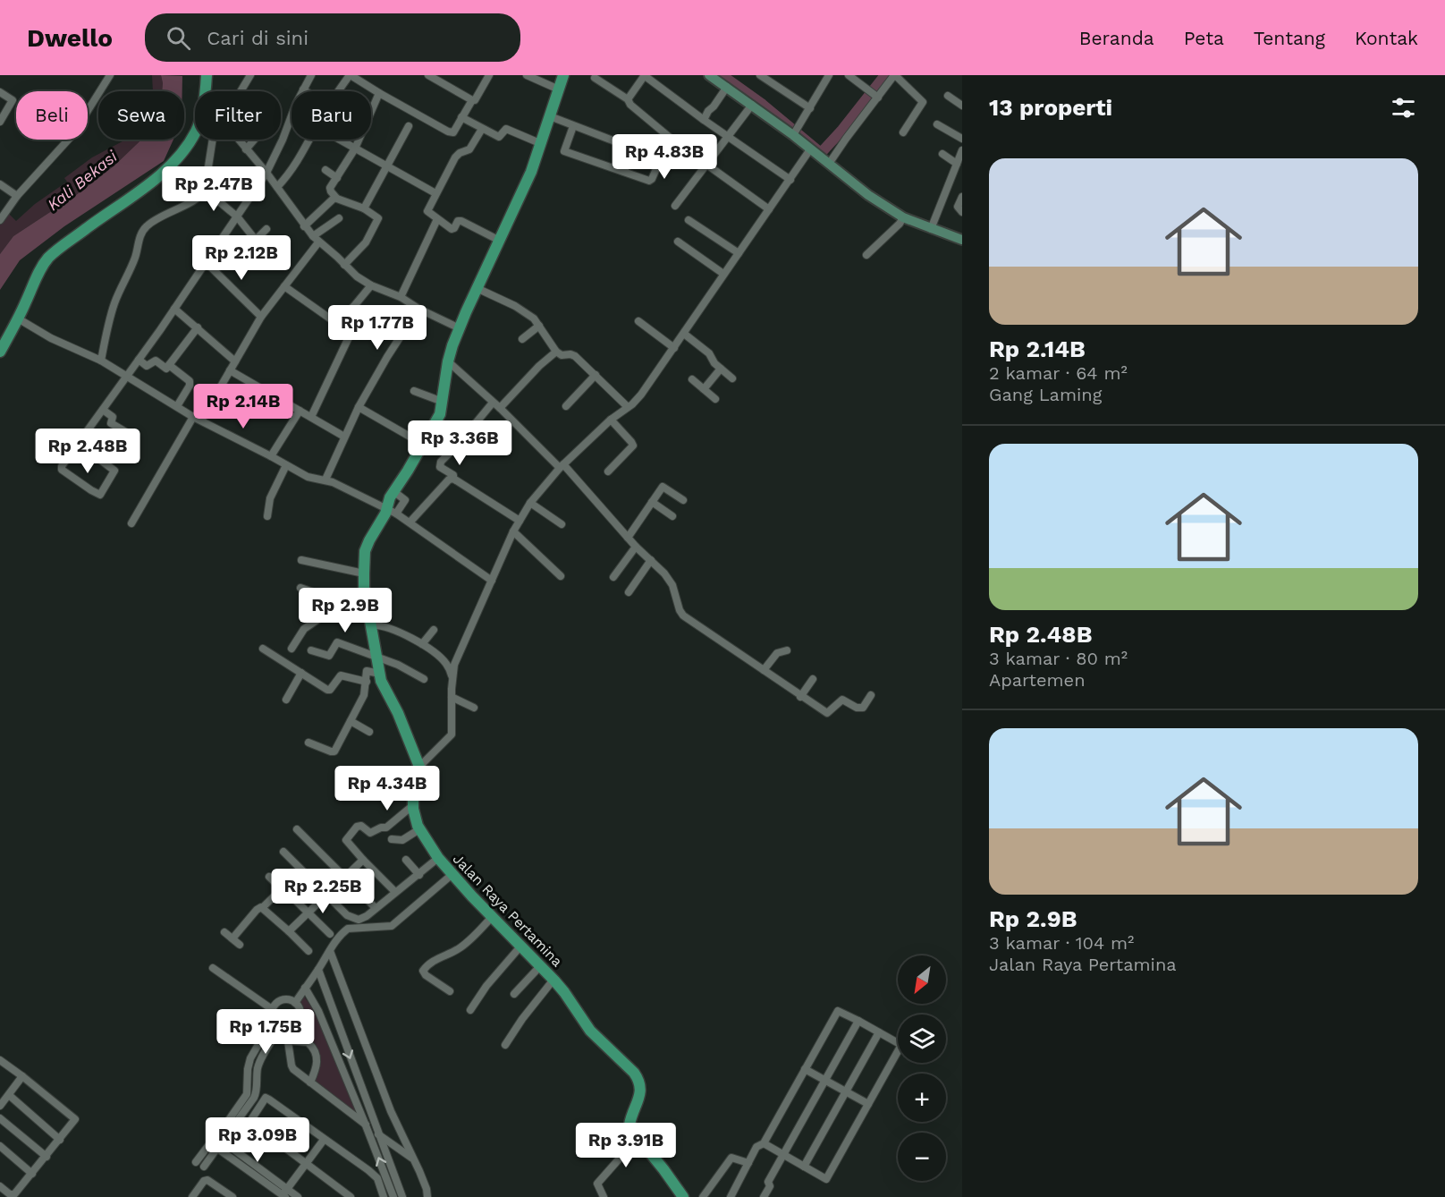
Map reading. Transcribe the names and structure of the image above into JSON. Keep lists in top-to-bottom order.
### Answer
{
  "streets": {
    "main road": ["Jalan Raya Pertamina"]
  },
  "water": ["Kali Bekasi"],
  "north": "bottom left",
  "page": {
    "header": "Dwello",
    "search": "Cari di sini",
    "nav": [
      "Beranda",
      "Peta",
      "Tentang",
      "Kontak"
    ],
    "heading": "13 properti",
    "chip": [
      "Beli",
      "Sewa",
      "Filter",
      "Baru"
    ],
    "price": [
      "Rp 4.83B",
      "Rp 2.47B",
      "Rp 2.12B",
      "Rp 1.77B",
      "Rp 2.14B",
      "Rp 3.36B",
      "Rp 2.48B",
      "Rp 2.9B",
      "Rp 4.34B",
      "Rp 2.25B",
      "Rp 1.75B",
      "Rp 3.09B",
      "Rp 3.91B"
    ],
    "list": [
      {
        "name": "Rp 2.14B",
        "note": "2 kamar · 64 m² · Gang Laming"
      },
      {
        "name": "Rp 2.48B",
        "note": "3 kamar · 80 m² · Apartemen"
      },
      {
        "name": "Rp 2.9B",
        "note": "3 kamar · 104 m² · Jalan Raya Pertamina"
      }
    ],
    "map_buttons": ["+", "−"]
  }
}
